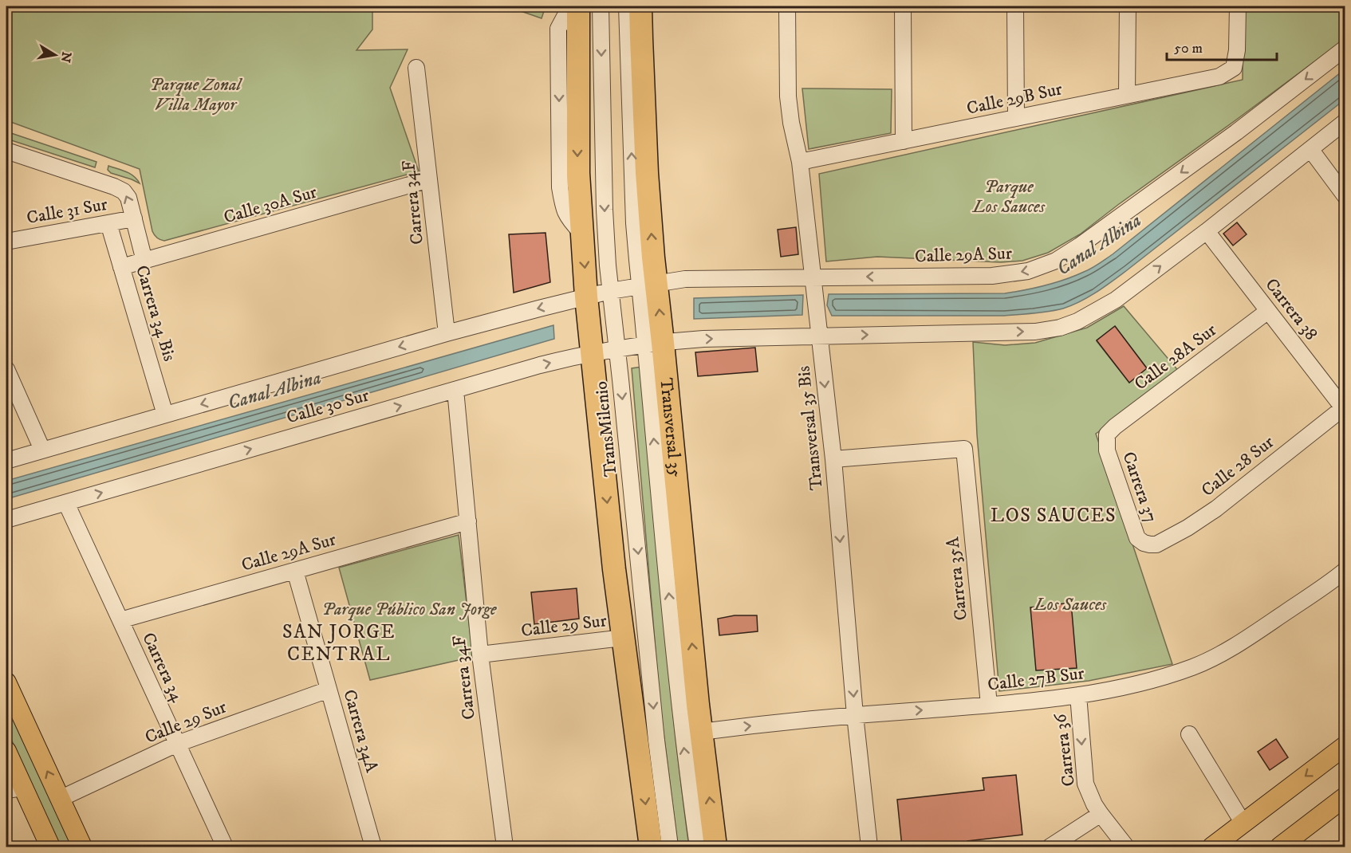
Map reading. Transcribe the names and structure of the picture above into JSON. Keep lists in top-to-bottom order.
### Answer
{
  "streets": {
    "highway": ["Transversal 35"],
    "street": [
      "Calle 29B Sur",
      "Carrera 34F",
      "Calle 30A Sur",
      "Calle 31 Sur",
      "Calle 29A Sur",
      "Carrera 38",
      "Carrera 34 Bis",
      "Calle 28A Sur",
      "Calle 30 Sur",
      "Transversal 35 Bis",
      "TransMilenio",
      "Calle 28 Sur",
      "Carrera 37",
      "Carrera 35A",
      "Calle 29 Sur",
      "Carrera 34",
      "Calle 27B Sur",
      "Carrera 34A",
      "Carrera 36"
    ]
  },
  "crossings": [
    ["Calle 29B Sur", "Transversal 35 Bis"],
    ["Carrera 34F", "Calle 30A Sur"],
    ["Carrera 34F", "Calle 29A Sur"],
    ["Carrera 34F", "Calle 30 Sur"],
    ["Carrera 34F", "Calle 29 Sur"],
    ["Calle 30A Sur", "Carrera 34 Bis"],
    ["Calle 31 Sur", "Carrera 34 Bis"],
    ["Calle 29A Sur", "Transversal 35"],
    ["Calle 29A Sur", "Transversal 35 Bis"],
    ["Calle 29A Sur", "Carrera 34"],
    ["Calle 29A Sur", "Carrera 34A"],
    ["Carrera 38", "Calle 28A Sur"],
    ["Carrera 38", "Calle 28 Sur"],
    ["Calle 28A Sur", "Carrera 37"],
    ["Calle 30 Sur", "Transversal 35"],
    ["Calle 30 Sur", "TransMilenio"],
    ["Calle 30 Sur", "Carrera 34"],
    ["Transversal 35", "Calle 27B Sur"],
    ["Transversal 35 Bis", "Carrera 35A"],
    ["Transversal 35 Bis", "Calle 27B Sur"],
    ["Calle 28 Sur", "Carrera 37"],
    ["Carrera 35A", "Calle 27B Sur"],
    ["Calle 29 Sur", "Carrera 34"],
    ["Calle 29 Sur", "Carrera 34A"],
    ["Calle 27B Sur", "Carrera 36"]
  ],
  "one_way": ["Transversal 35 Bis", "Calle 27B Sur", "Carrera 36"],
  "districts": ["LOS SAUCES", "SAN JORGE CENTRAL"],
  "water": ["Canal Albina"],
  "parks": [
    "Parque Zonal Villa Mayor",
    "Parque Los Sauces",
    "Los Sauces",
    "Parque Público San Jorge"
  ],
  "scale_bar": "50 m",
  "north": "right"
}
